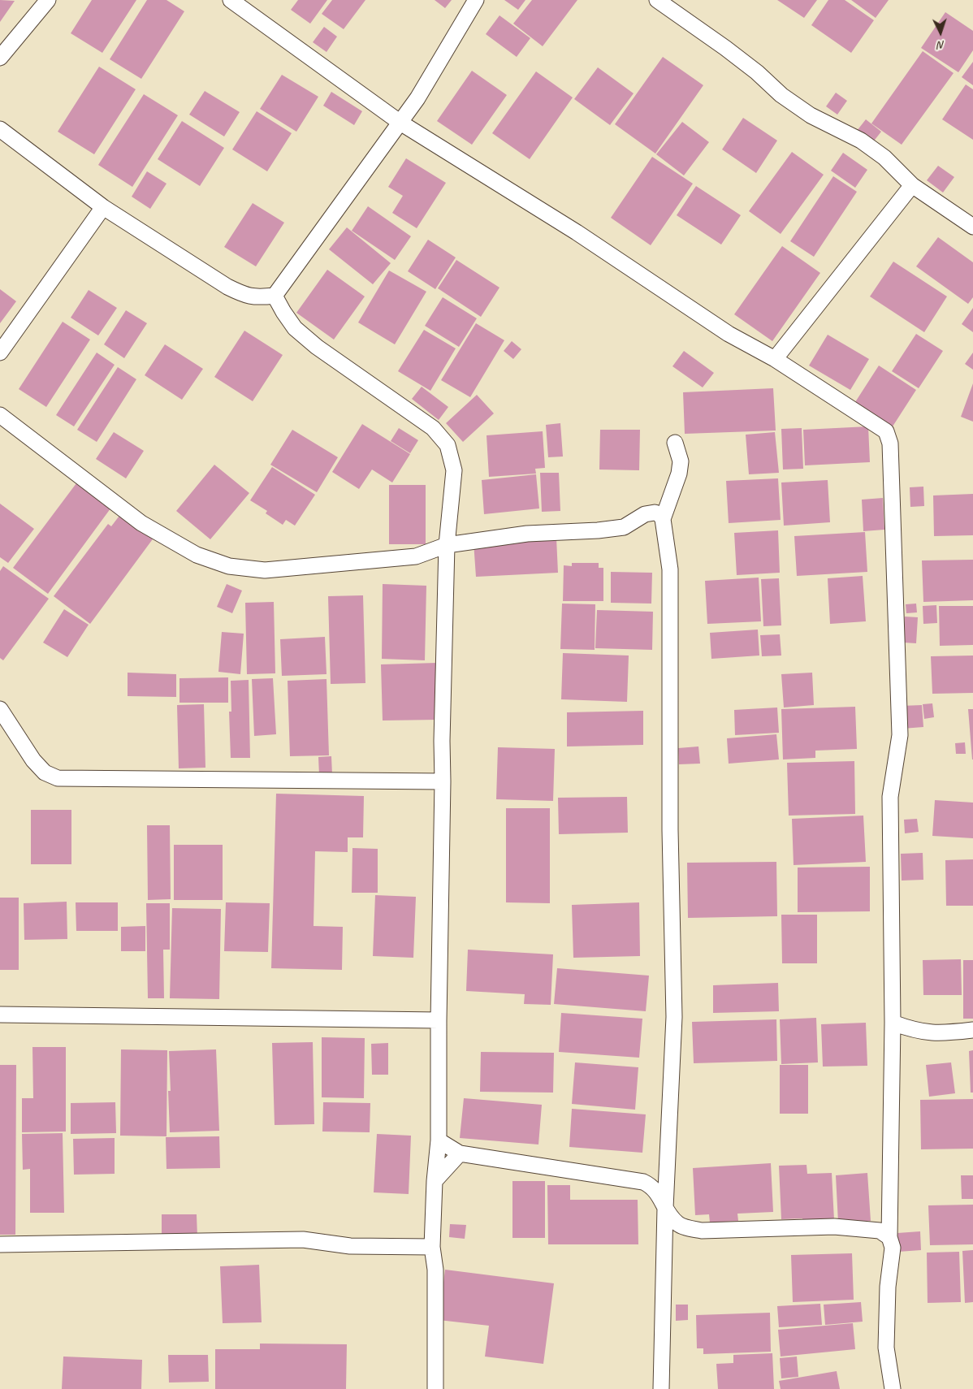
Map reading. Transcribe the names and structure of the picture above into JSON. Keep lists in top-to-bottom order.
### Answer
{
  "north": "bottom"
}
